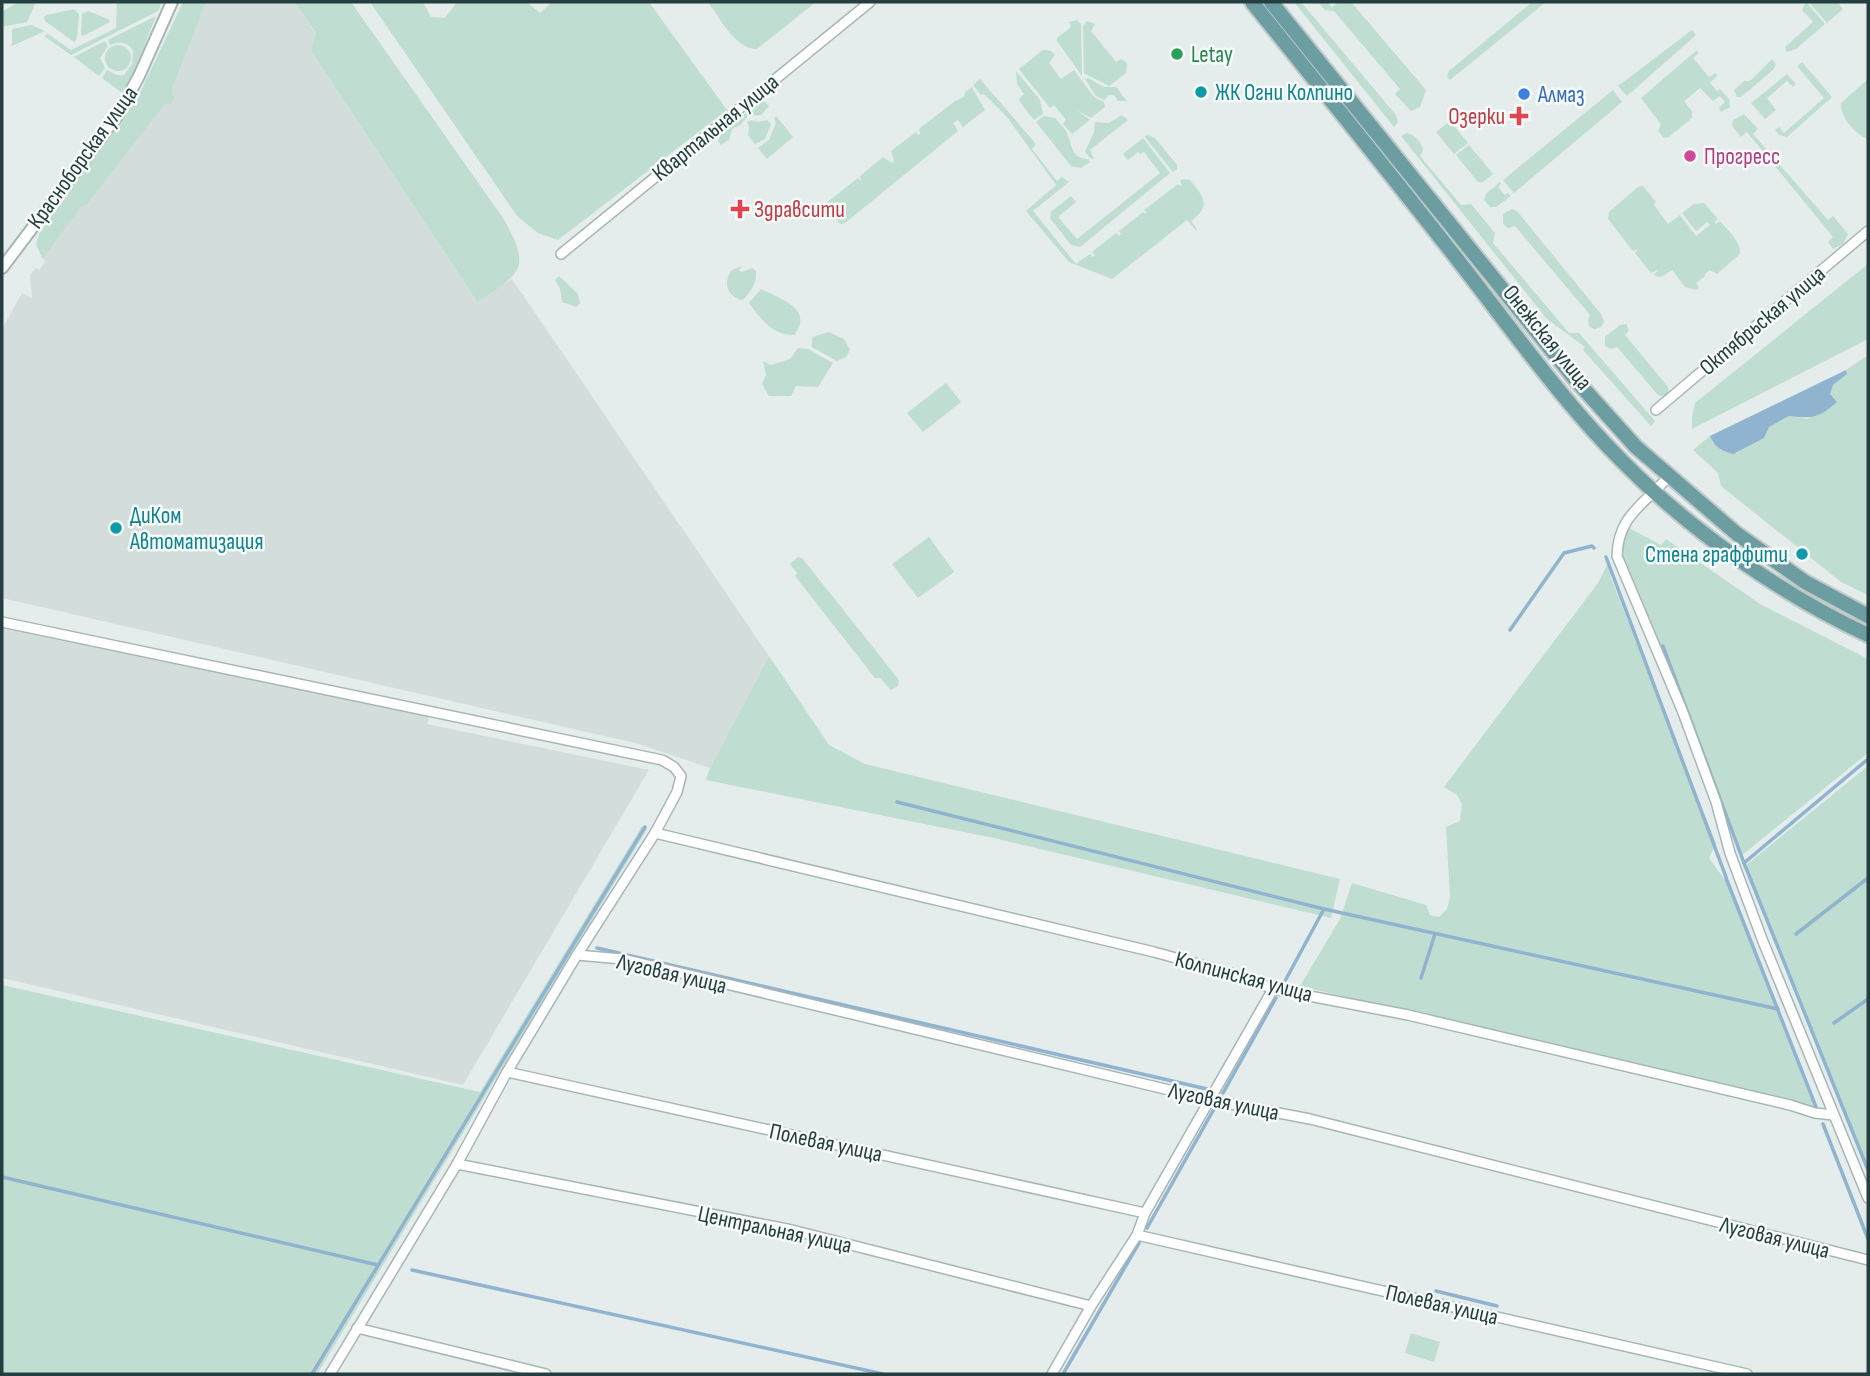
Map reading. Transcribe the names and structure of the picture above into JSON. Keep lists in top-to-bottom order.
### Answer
{
  "streets": {
    "main road": ["Онежская улица"],
    "street": [
      "Квартальная улица",
      "Красноборская улица",
      "Октябрьская улица",
      "Луговая улица",
      "Колпинская улица",
      "Полевая улица",
      "Центральная улица"
    ]
  },
  "places": {
    "other": [
      "Letay",
      "ЖК Огни Колпино",
      "Алмаз",
      "Прогресс",
      "ДиКом Автоматизация",
      "Стена граффити"
    ],
    "health": ["Озерки", "Здравсити"]
  }
}
